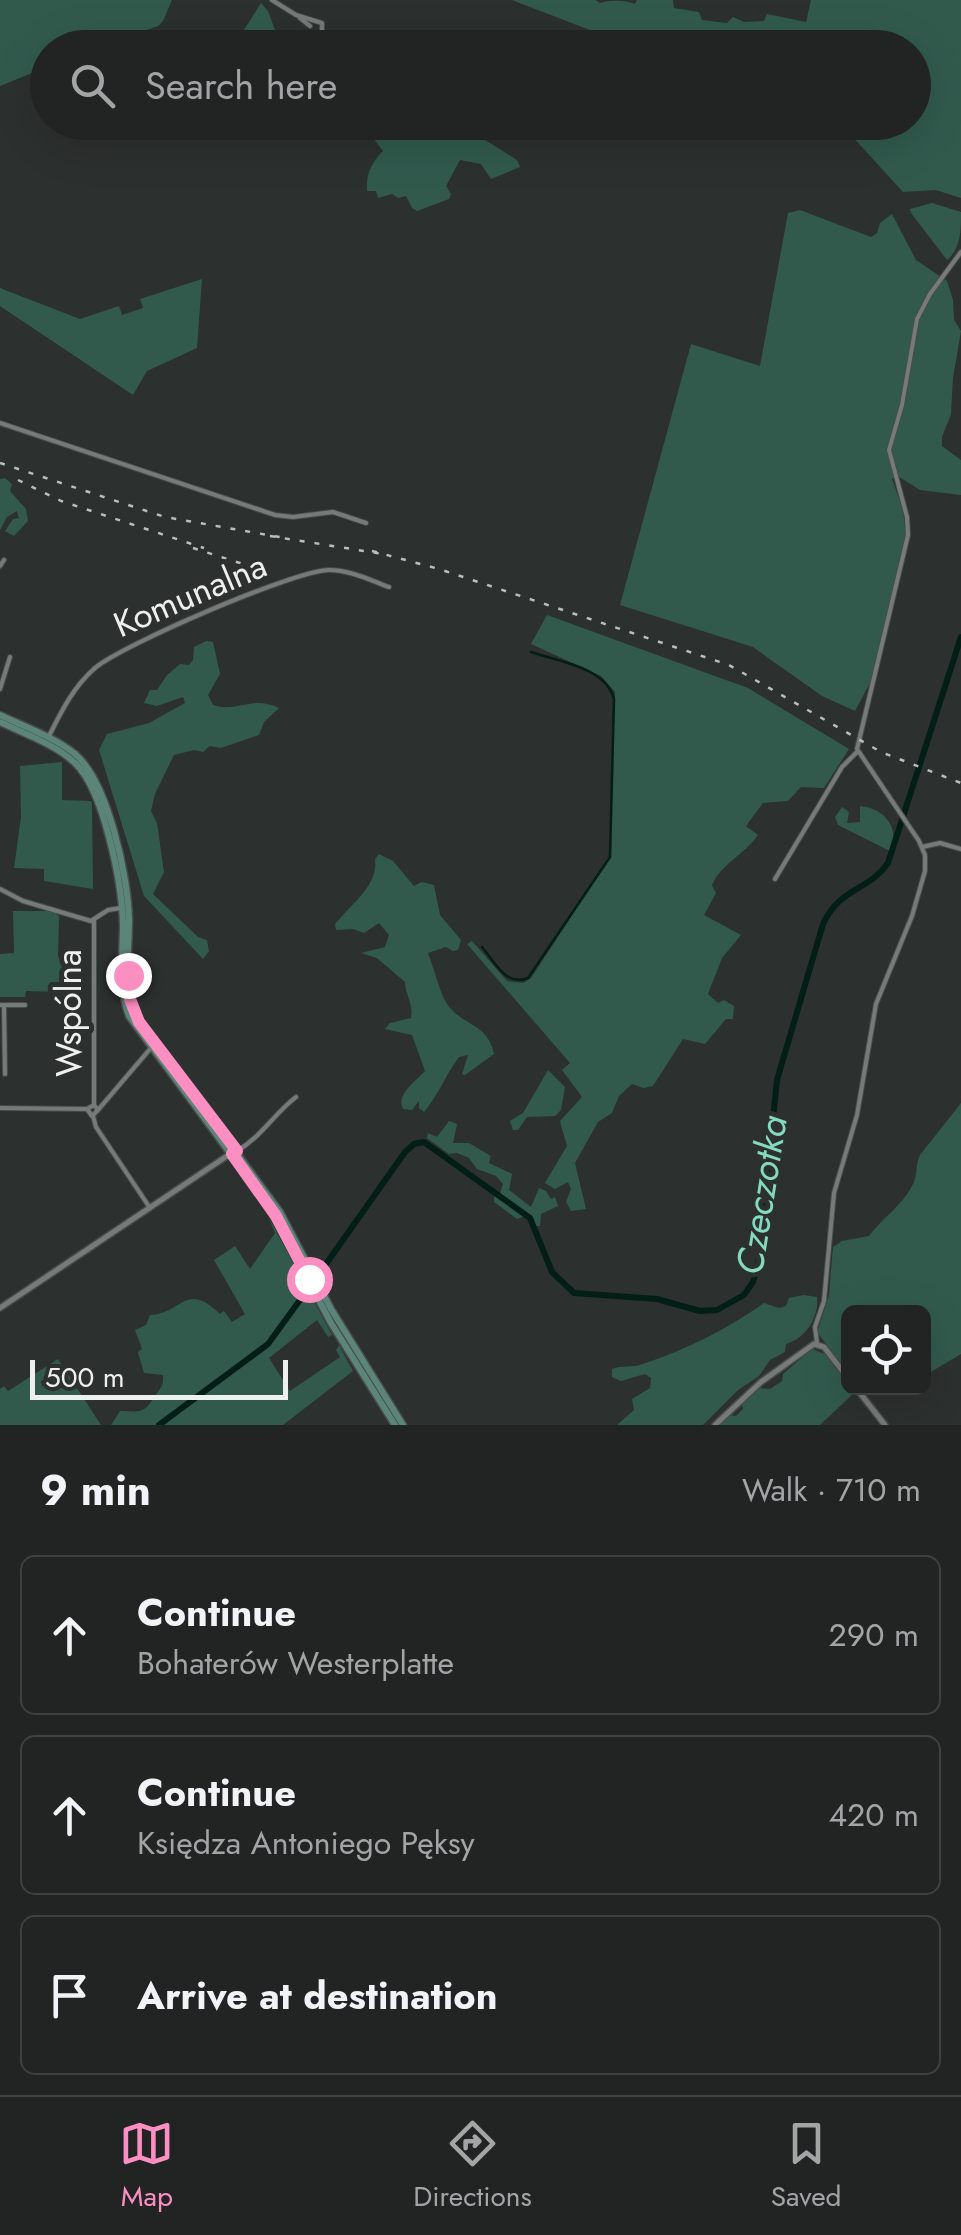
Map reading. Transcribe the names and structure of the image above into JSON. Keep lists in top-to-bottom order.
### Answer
{
  "streets": {
    "street": ["Komunalna", "Wspólna"]
  },
  "water": ["Czeczotka"],
  "scale_bar": "500 m",
  "page": {
    "search": "Search here",
    "scale": "500 m",
    "heading": ["9 min", "Walk · 710 m"],
    "list": [
      ["Continue", "Bohaterów Westerplatte", "290 m"],
      ["Continue", "Księdza Antoniego Pęksy", "420 m"],
      "Arrive at destination"
    ],
    "nav": ["Map", "Directions", "Saved"]
  }
}
